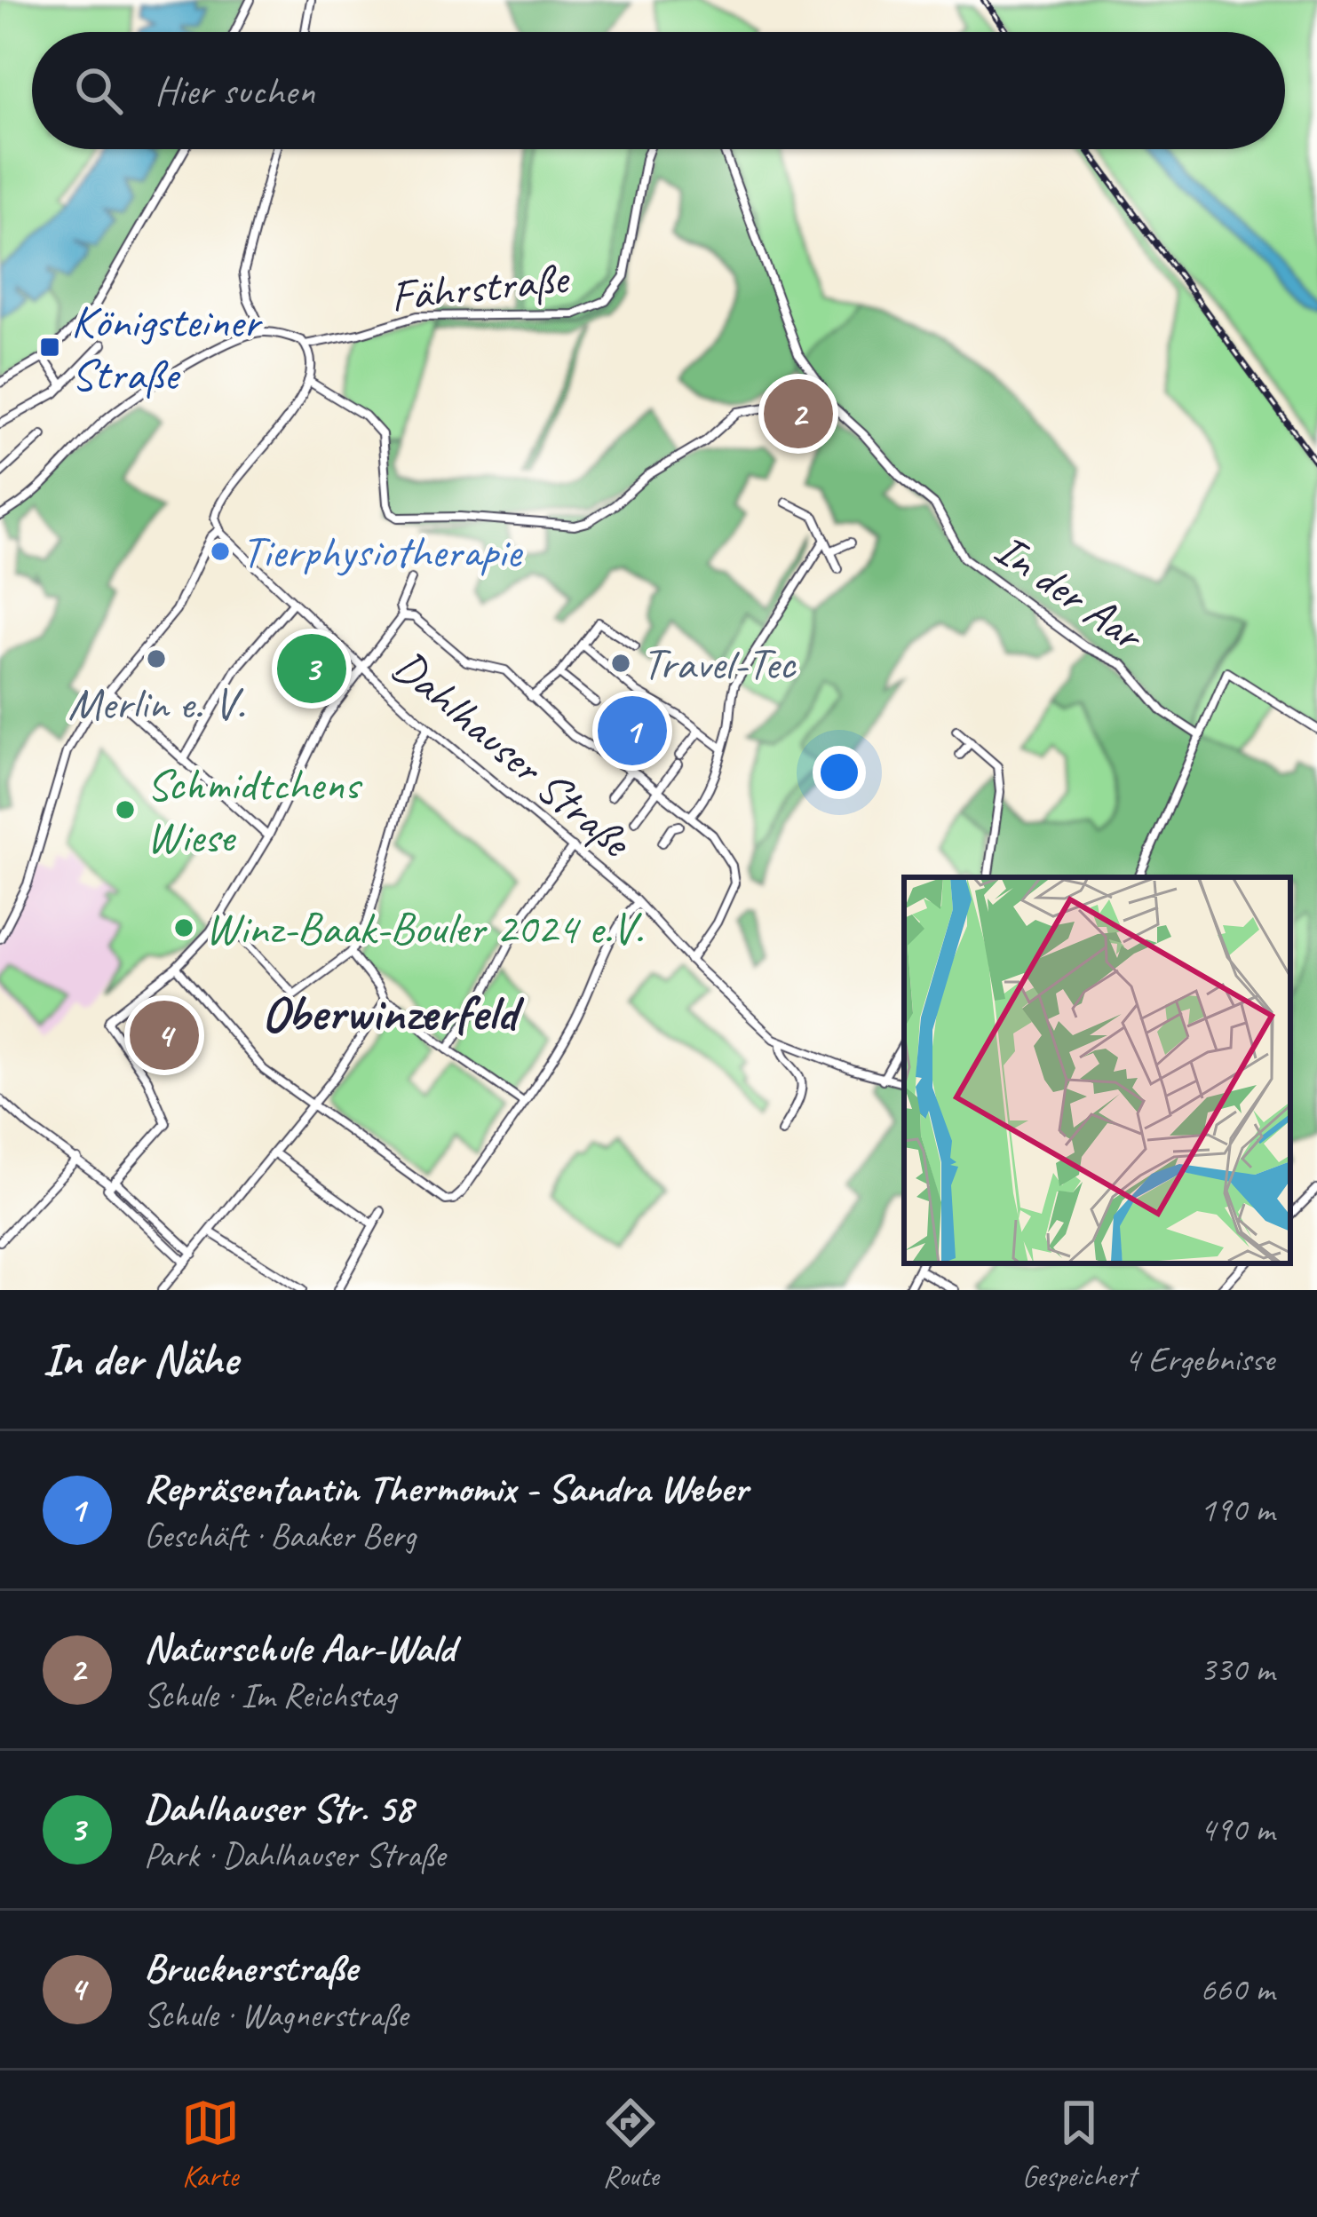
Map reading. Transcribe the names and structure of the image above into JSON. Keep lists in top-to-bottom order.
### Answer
{
  "streets": {
    "street": ["Fährstraße", "In der Aar", "Dahlhauser Straße"]
  },
  "districts": ["Oberwinzerfeld"],
  "places": {
    "transit": ["Königsteiner Straße"],
    "other": [
      "Tierphysiotherapie",
      "Merlin e. V.",
      "Travel-Tec",
      "Schmidtchens Wiese",
      "Winz-Baak-Bouler 2024 e.V."
    ]
  },
  "page": {
    "search": "Hier suchen",
    "pins": [
      "2",
      "3",
      "1",
      "4"
    ],
    "heading": ["In der Nähe", "4 Ergebnisse"],
    "list": [
      {
        "mark": "1",
        "name": "Repräsentantin Thermomix - Sandra Weber",
        "note": "Geschäft · Baaker Berg",
        "value": "190 m"
      },
      {
        "mark": "2",
        "name": "Naturschule Aar-Wald",
        "note": "Schule · Im Reichstag",
        "value": "330 m"
      },
      {
        "mark": "3",
        "name": "Dahlhauser Str. 58",
        "note": "Park · Dahlhauser Straße",
        "value": "490 m"
      },
      {
        "mark": "4",
        "name": "Brucknerstraße",
        "note": "Schule · Wagnerstraße",
        "value": "660 m"
      }
    ],
    "nav": ["Karte", "Route", "Gespeichert"]
  }
}
